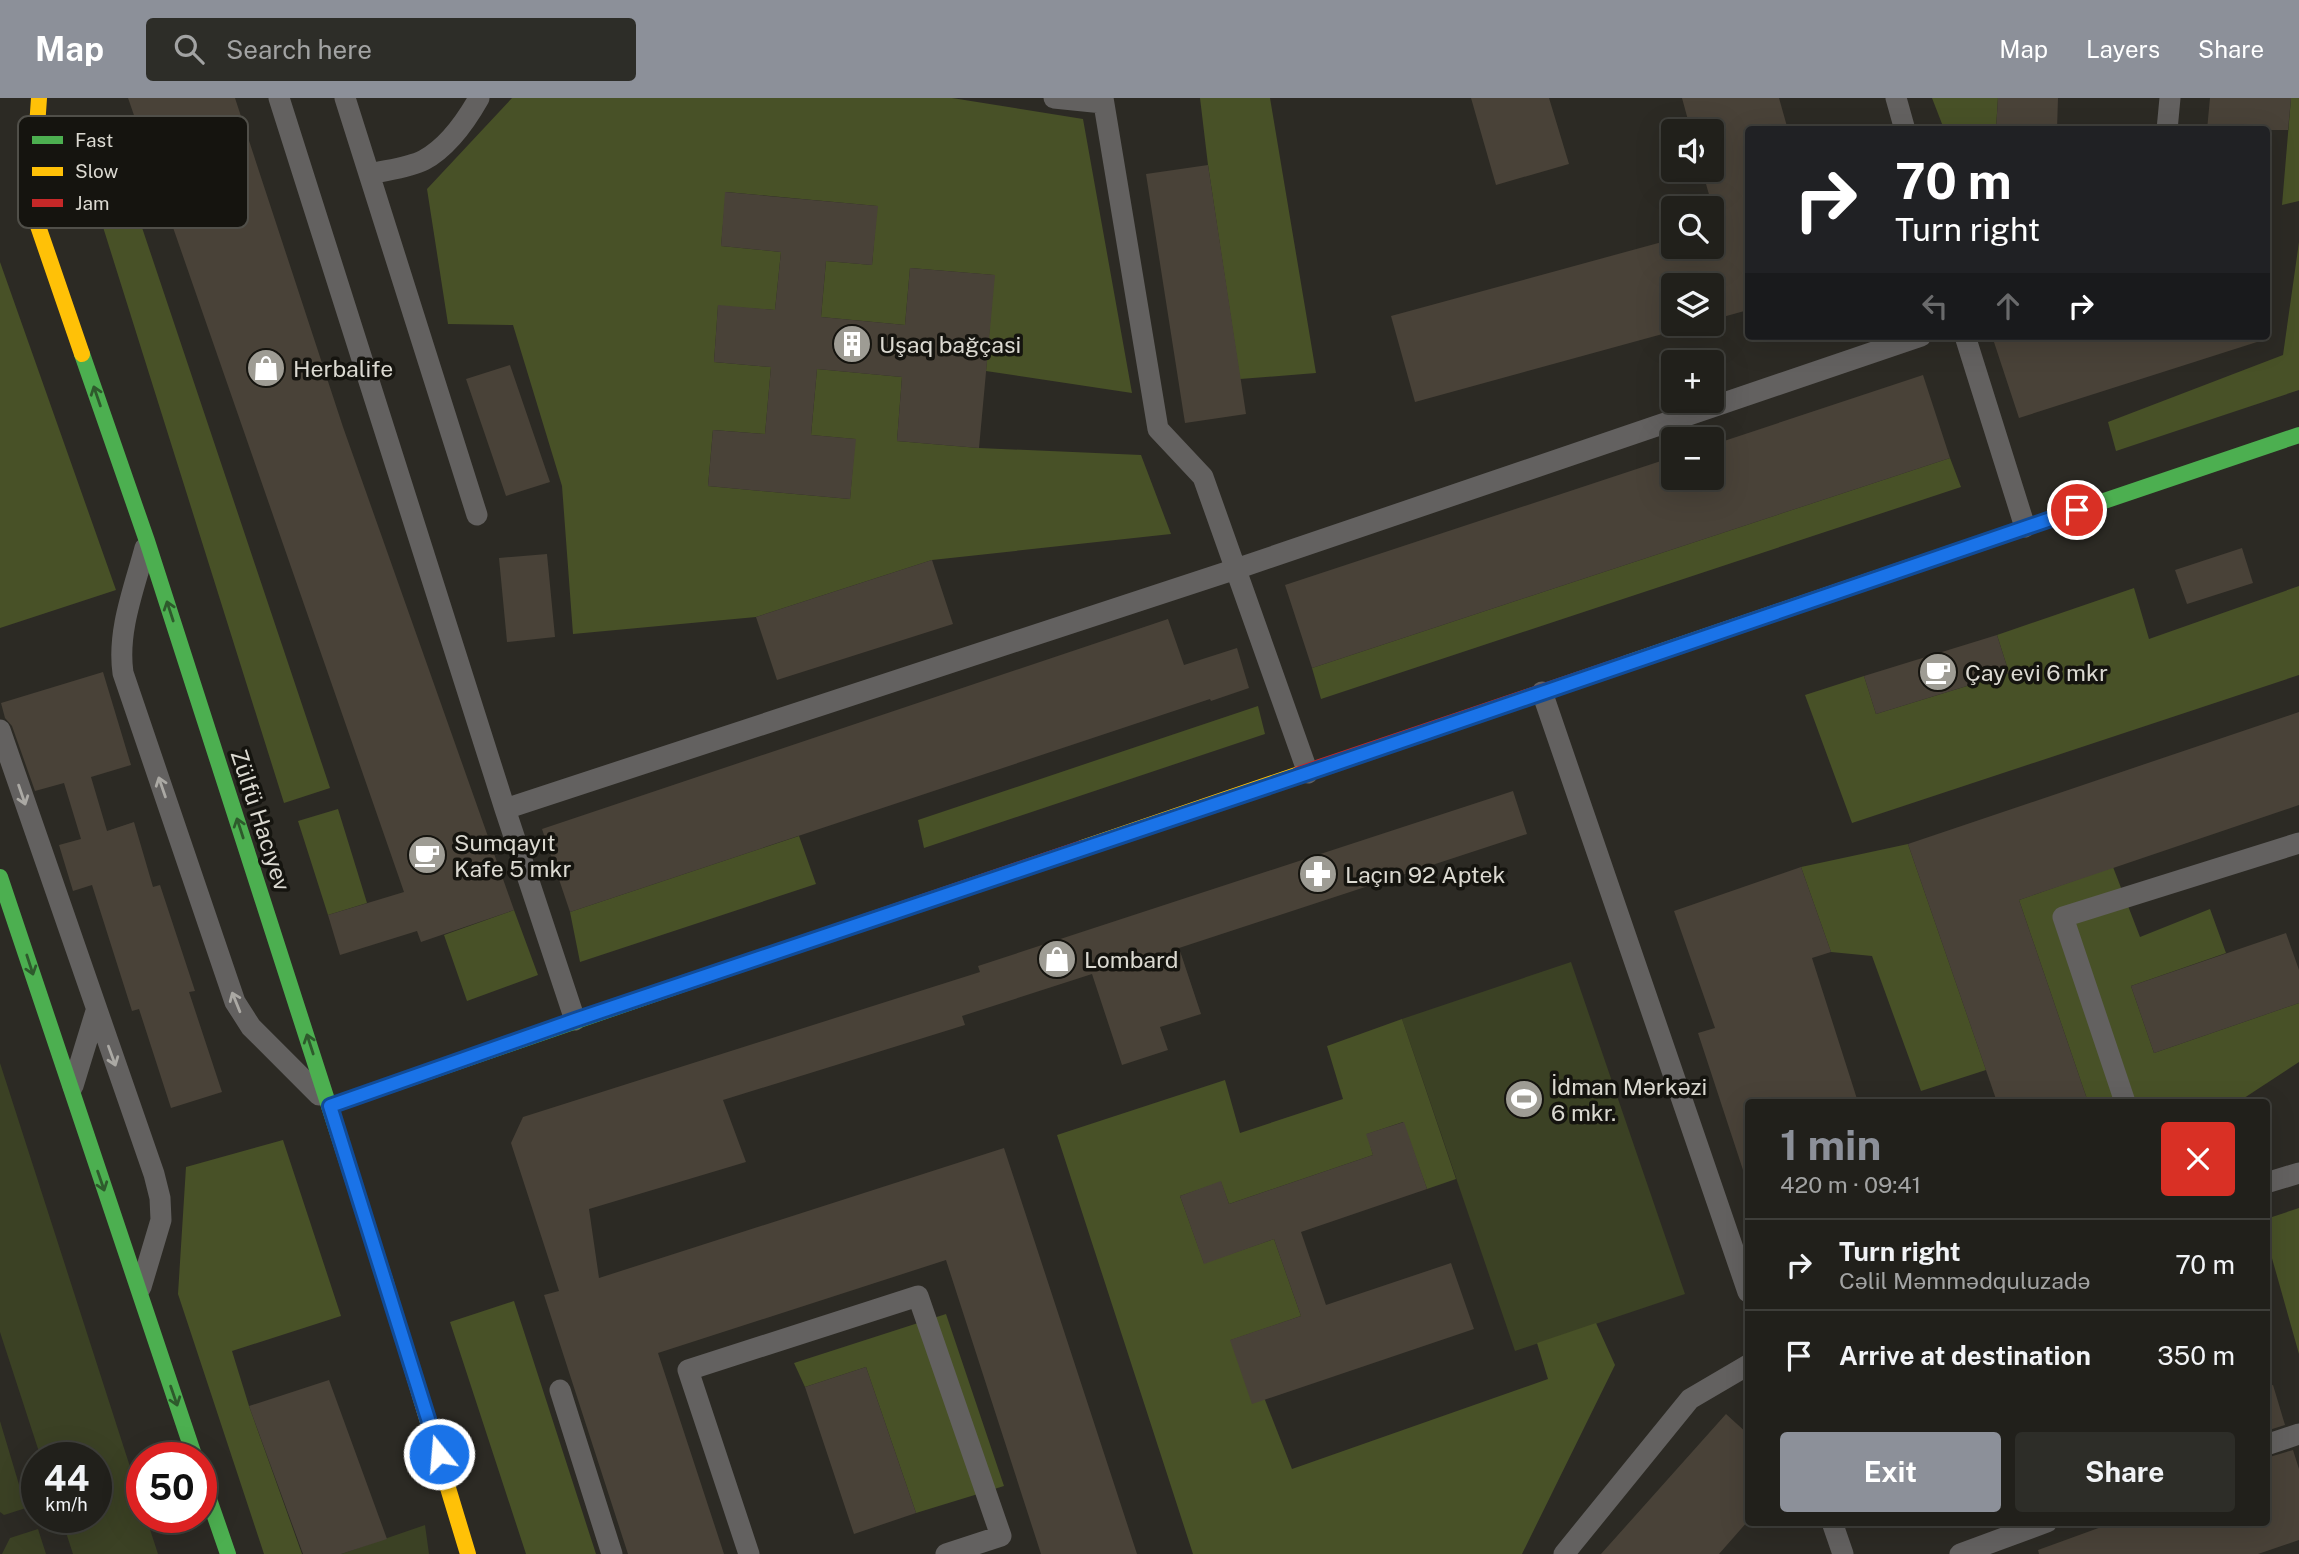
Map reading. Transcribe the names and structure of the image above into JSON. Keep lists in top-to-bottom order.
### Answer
{
  "streets": {
    "main road": ["Zülfü Hacıyev"]
  },
  "one_way": ["Zülfü Hacıyev"],
  "places": {
    "building": ["Uşaq bağçasi"],
    "shop": ["Herbalife", "Lombard"],
    "cafe": ["Çay evi 6 mkr", "Sumqayıt Kafe 5 mkr"],
    "pharmacy": ["Laçın 92 Aptek"],
    "sports": ["İdman Mәrkәzi 6 mkr."]
  },
  "legend": ["Fast", "Slow", "Jam"],
  "page": {
    "header": "Map",
    "search": "Search here",
    "nav": ["Map", "Layers", "Share"],
    "map_buttons": ["+", "−"],
    "turn": ["70 m", "Turn right"],
    "heading": ["1 min", "420 m · 09:41"],
    "list": [
      {
        "name": "Turn right",
        "note": "Cəlil Məmmədquluzadə",
        "value": "70 m"
      },
      {
        "name": "Arrive at destination",
        "value": "350 m"
      }
    ],
    "buttons": ["Exit", "Share"],
    "speed": "44 km/h",
    "limit": "50"
  }
}
